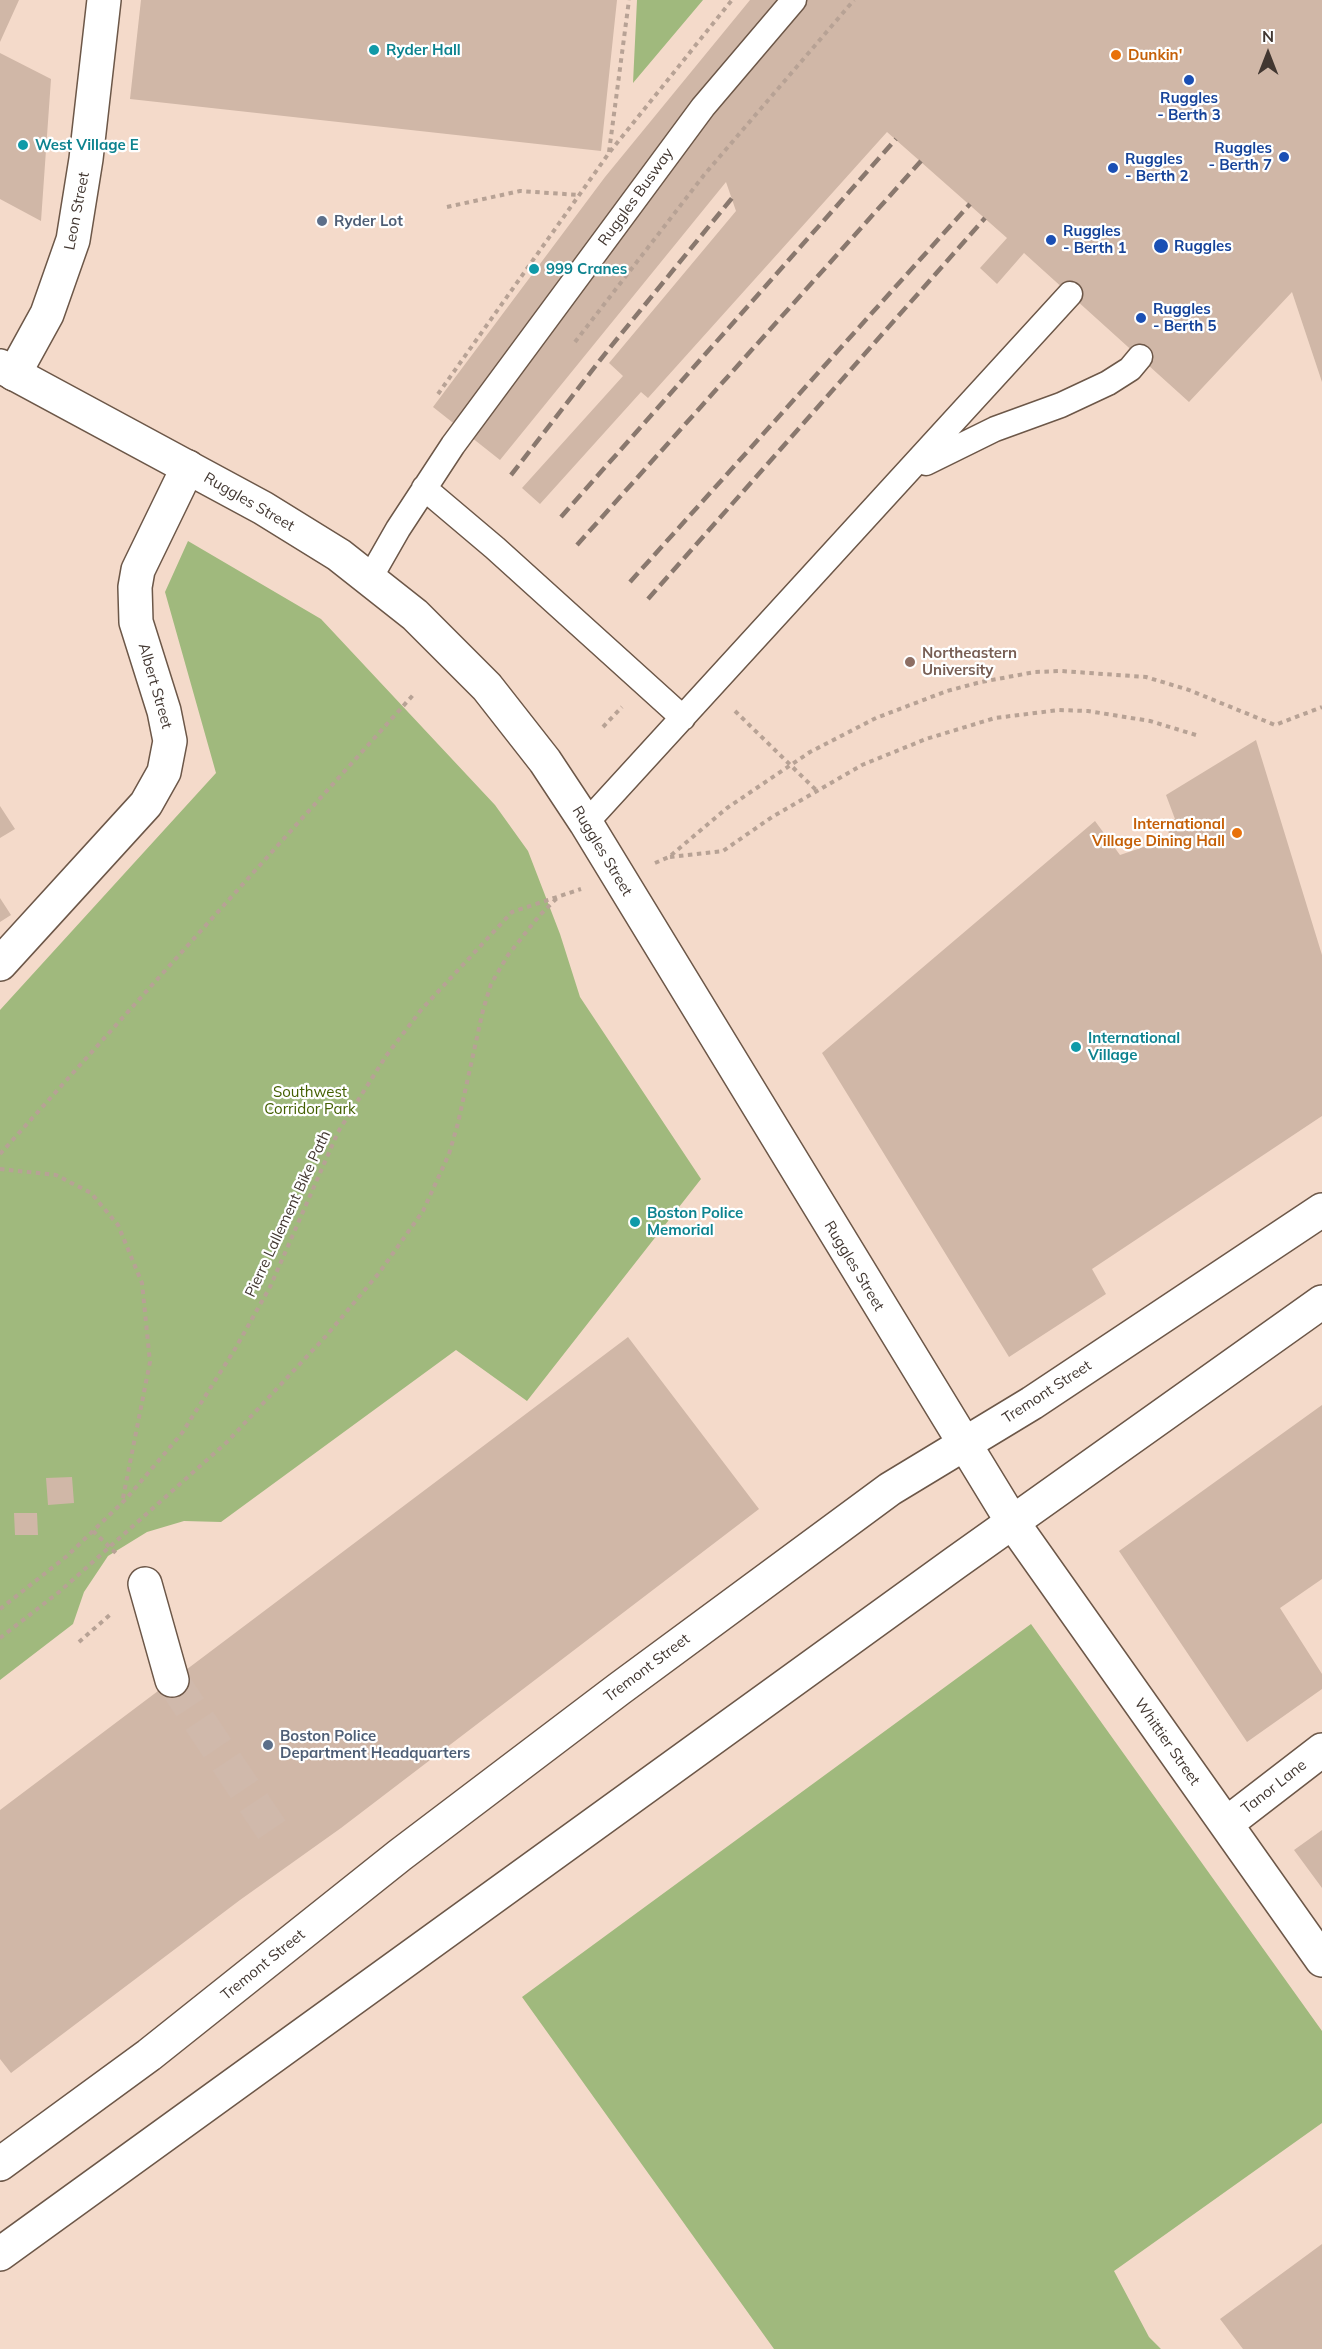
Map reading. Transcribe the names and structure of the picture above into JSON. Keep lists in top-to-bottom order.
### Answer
{
  "streets": {
    "main road": [
      "Leon Street",
      "Ruggles Street",
      "Albert Street",
      "Tremont Street",
      "Whittier Street",
      "Tanor Lane"
    ],
    "lane": ["Ruggles Busway"],
    "path": ["Pierre Lallement Bike Path"]
  },
  "crossings": [
    ["Ruggles Busway", "Ruggles Street"],
    ["Leon Street", "Ruggles Street"],
    ["Ruggles Street", "Albert Street"],
    ["Ruggles Street", "Tremont Street"],
    ["Ruggles Street", "Whittier Street"],
    ["Whittier Street", "Tanor Lane"]
  ],
  "parks": ["Southwest Corridor Park"],
  "places": [
    "Ryder Hall",
    "Dunkin'",
    "Ruggles - Berth 3",
    "West Village E",
    "Ruggles - Berth 7",
    "Ruggles - Berth 2",
    "Ryder Lot",
    "Ruggles - Berth 1",
    "Ruggles",
    "999 Cranes",
    "Ruggles - Berth 5",
    "Northeastern University",
    "International Village Dining Hall",
    "International Village",
    "Boston Police Memorial",
    "Boston Police Department Headquarters"
  ],
  "north": "top"
}
